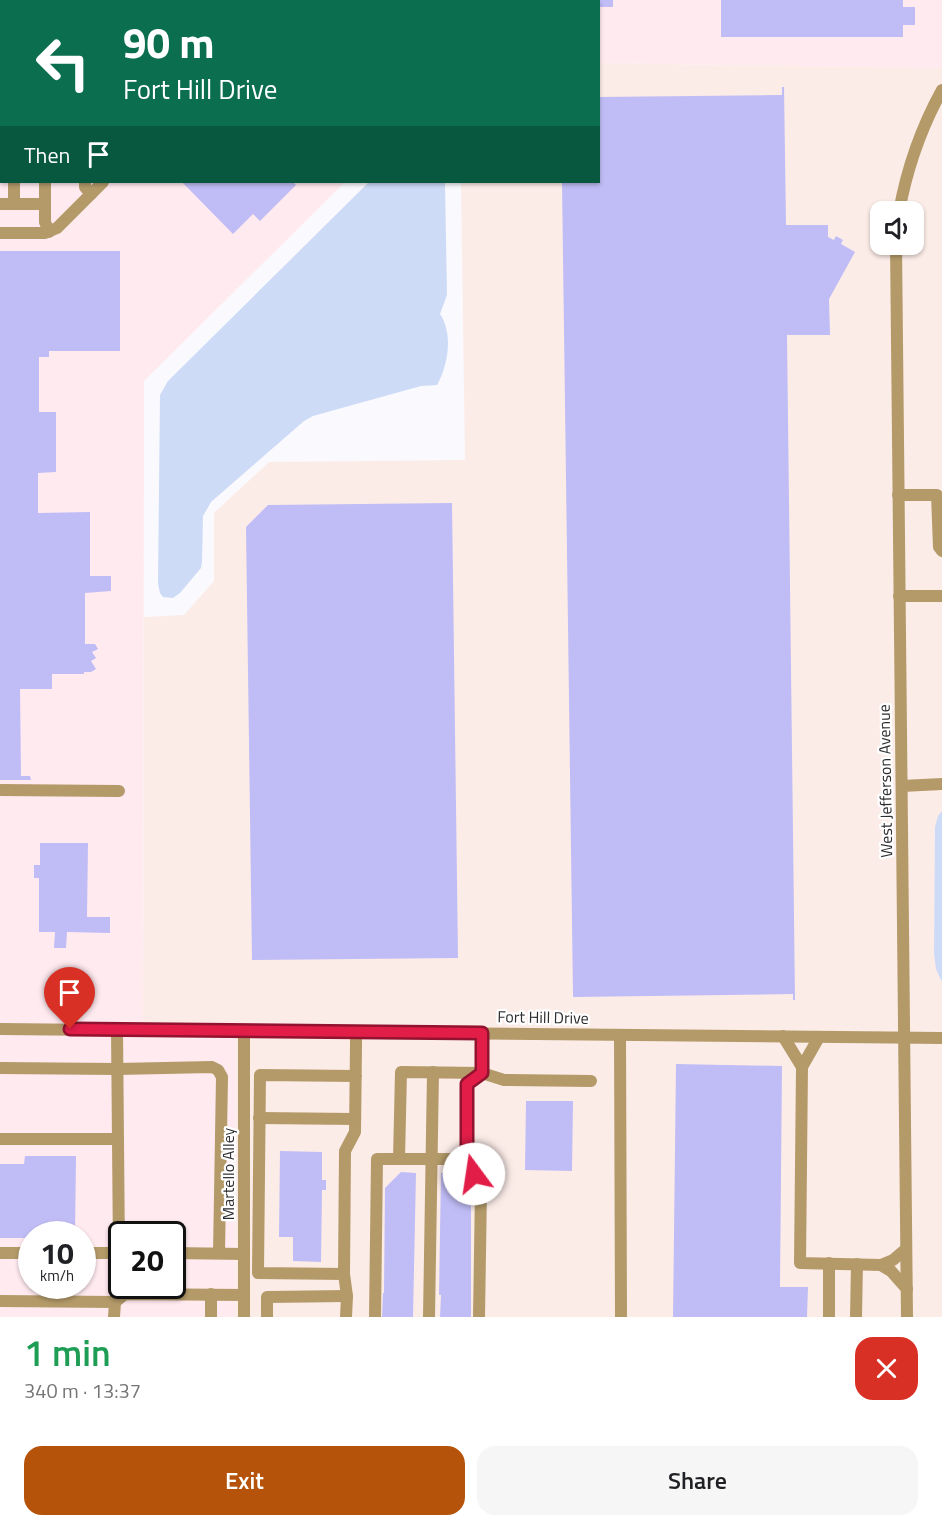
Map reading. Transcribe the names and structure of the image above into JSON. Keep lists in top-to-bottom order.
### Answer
{
  "streets": {
    "street": ["West Jefferson Avenue", "Fort Hill Drive", "Martello Alley"]
  },
  "crossings": [
    ["West Jefferson Avenue", "Fort Hill Drive"],
    ["Fort Hill Drive", "Martello Alley"]
  ],
  "page": {
    "turn": ["90 m", "Fort Hill Drive"],
    "then": "Then",
    "speed": "10 km/h",
    "limit": "20",
    "heading": ["1 min", "340 m · 13:37"],
    "buttons": ["Exit", "Share"]
  }
}
